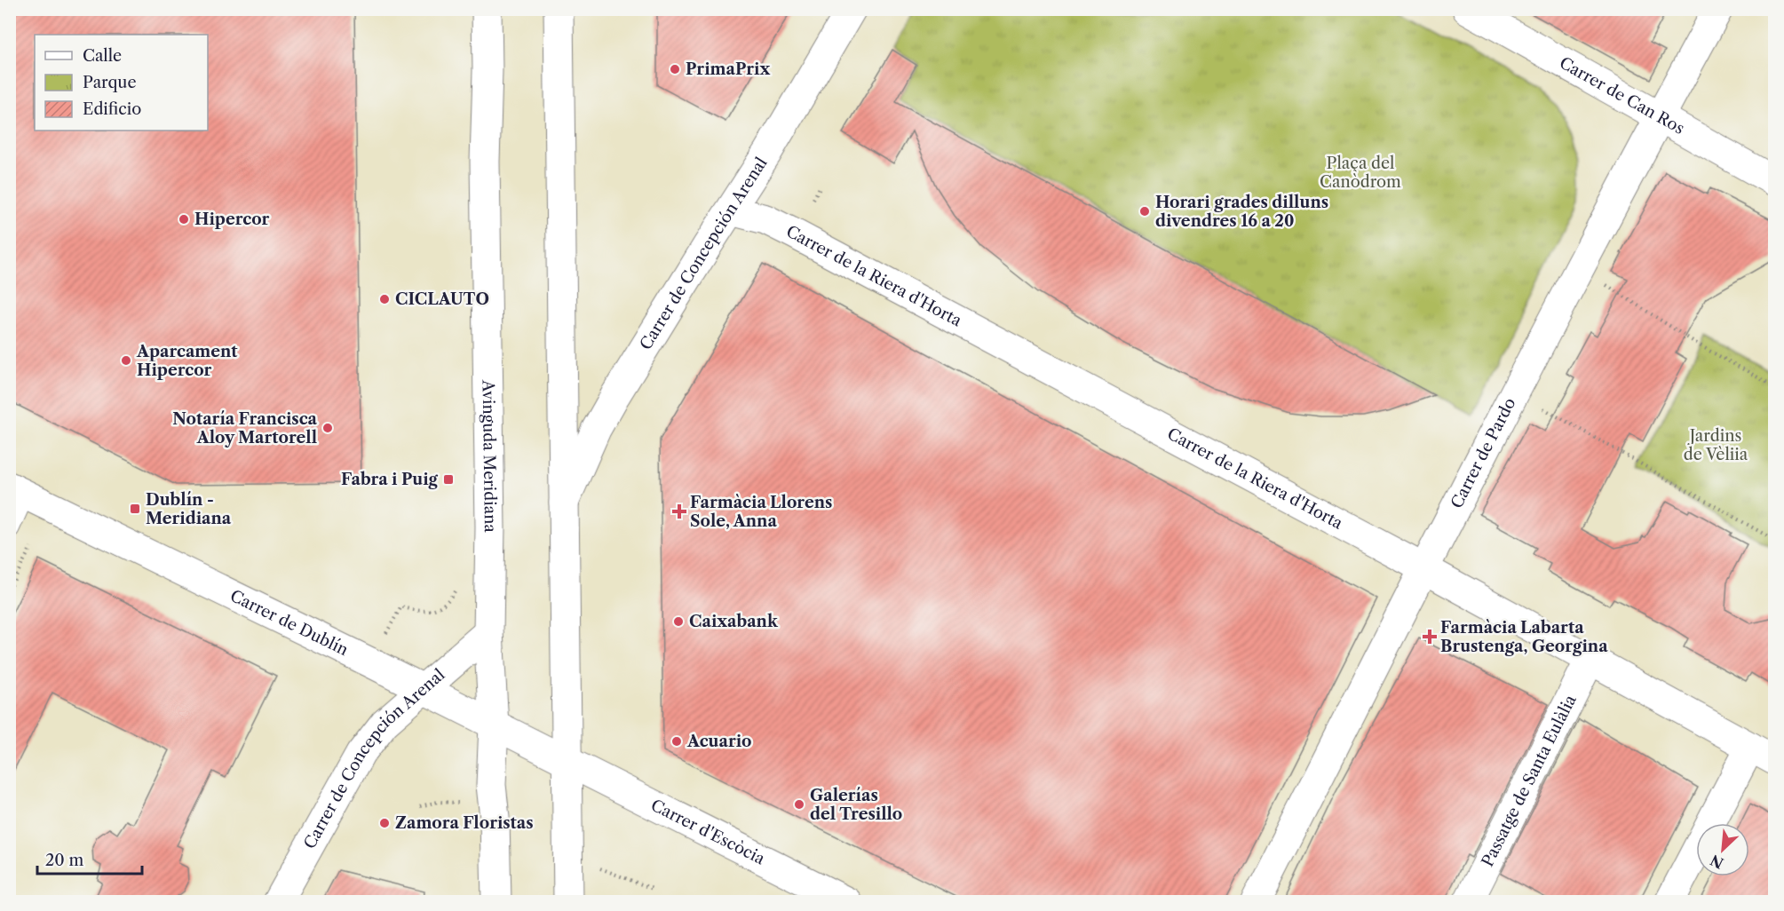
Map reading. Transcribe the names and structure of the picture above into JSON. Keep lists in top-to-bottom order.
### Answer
{
  "streets": {
    "street": [
      "Carrer de Can Ros",
      "Carrer de Concepción Arenal",
      "Carrer de la Riera d'Horta",
      "Carrer de Pardo",
      "Avinguda Meridiana",
      "Carrer de Dublín",
      "Passatge de Santa Eulàlia",
      "Carrer d'Escòcia"
    ]
  },
  "crossings": [
    ["Carrer de Can Ros", "Carrer de Pardo"],
    ["Carrer de Concepción Arenal", "Carrer de la Riera d'Horta"],
    ["Carrer de Concepción Arenal", "Avinguda Meridiana"],
    ["Carrer de Concepción Arenal", "Carrer de Dublín"],
    ["Carrer de la Riera d'Horta", "Carrer de Pardo"],
    ["Carrer de la Riera d'Horta", "Passatge de Santa Eulàlia"],
    ["Avinguda Meridiana", "Carrer de Dublín"],
    ["Carrer de Dublín", "Carrer d'Escòcia"]
  ],
  "parks": ["Plaça del Canòdrom", "Jardins de Vèliia"],
  "places": {
    "other": [
      "PrimaPrix",
      "Horari grades dilluns divendres 16 a 20",
      "Hipercor",
      "CICLAUTO",
      "Aparcament Hipercor",
      "Notaría Francisca Aloy Martorell",
      "Caixabank",
      "Acuario",
      "Galerías del Tresillo",
      "Zamora Floristas"
    ],
    "transit": ["Fabra i Puig", "Dublín - Meridiana"],
    "health": ["Farmàcia Llorens Sole, Anna", "Farmàcia Labarta Brustenga, Georgina"]
  },
  "legend": ["Calle", "Parque", "Edificio"],
  "scale_bar": "20 m",
  "north": "bottom left"
}
